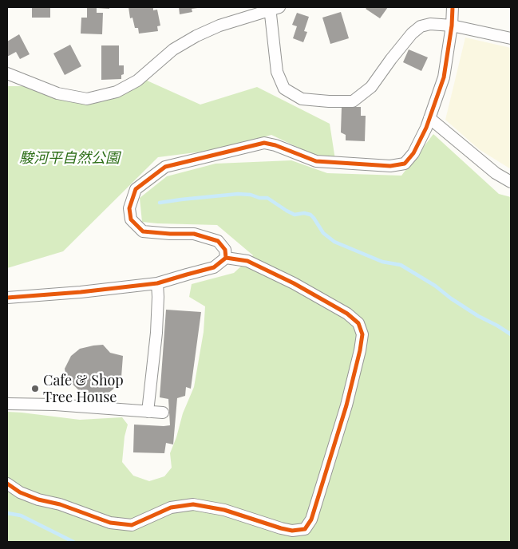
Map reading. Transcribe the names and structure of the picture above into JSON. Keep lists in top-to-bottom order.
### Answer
{
  "parks": ["駿河平自然公園"],
  "places": ["Cafe & Shop Tree House"]
}
